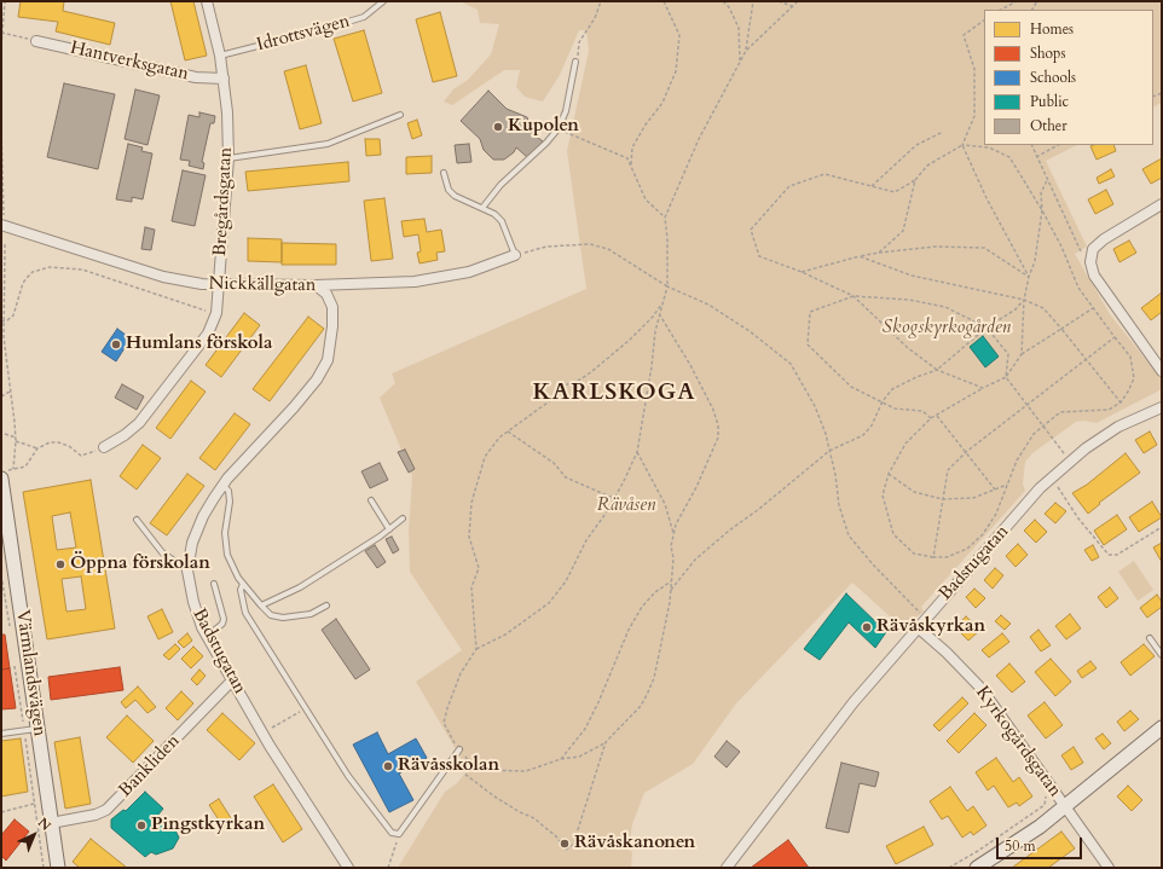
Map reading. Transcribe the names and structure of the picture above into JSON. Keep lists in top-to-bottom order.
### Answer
{
  "streets": {
    "street": [
      "Hantverksgatan",
      "Bregårdsgatan",
      "Nickkällgatan",
      "Badstugatan",
      "Värmlandsvägen",
      "Kyrkogårdsgatan",
      "Bankliden"
    ],
    "lane": ["Idrottsvägen"]
  },
  "crossings": [
    ["Idrottsvägen", "Bregårdsgatan"],
    ["Hantverksgatan", "Bregårdsgatan"],
    ["Bregårdsgatan", "Nickkällgatan"],
    ["Nickkällgatan", "Badstugatan"],
    ["Badstugatan", "Kyrkogårdsgatan"],
    ["Badstugatan", "Bankliden"],
    ["Värmlandsvägen", "Bankliden"]
  ],
  "districts": ["KARLSKOGA"],
  "parks": ["Skogskyrkogården", "Rävåsen"],
  "places": [
    "Kupolen",
    "Humlans förskola",
    "Öppna förskolan",
    "Rävåskyrkan",
    "Rävåsskolan",
    "Pingstkyrkan",
    "Rävåskanonen"
  ],
  "legend": [
    "Homes",
    "Shops",
    "Schools",
    "Public",
    "Other"
  ],
  "scale_bar": "50 m",
  "north": "top right"
}
